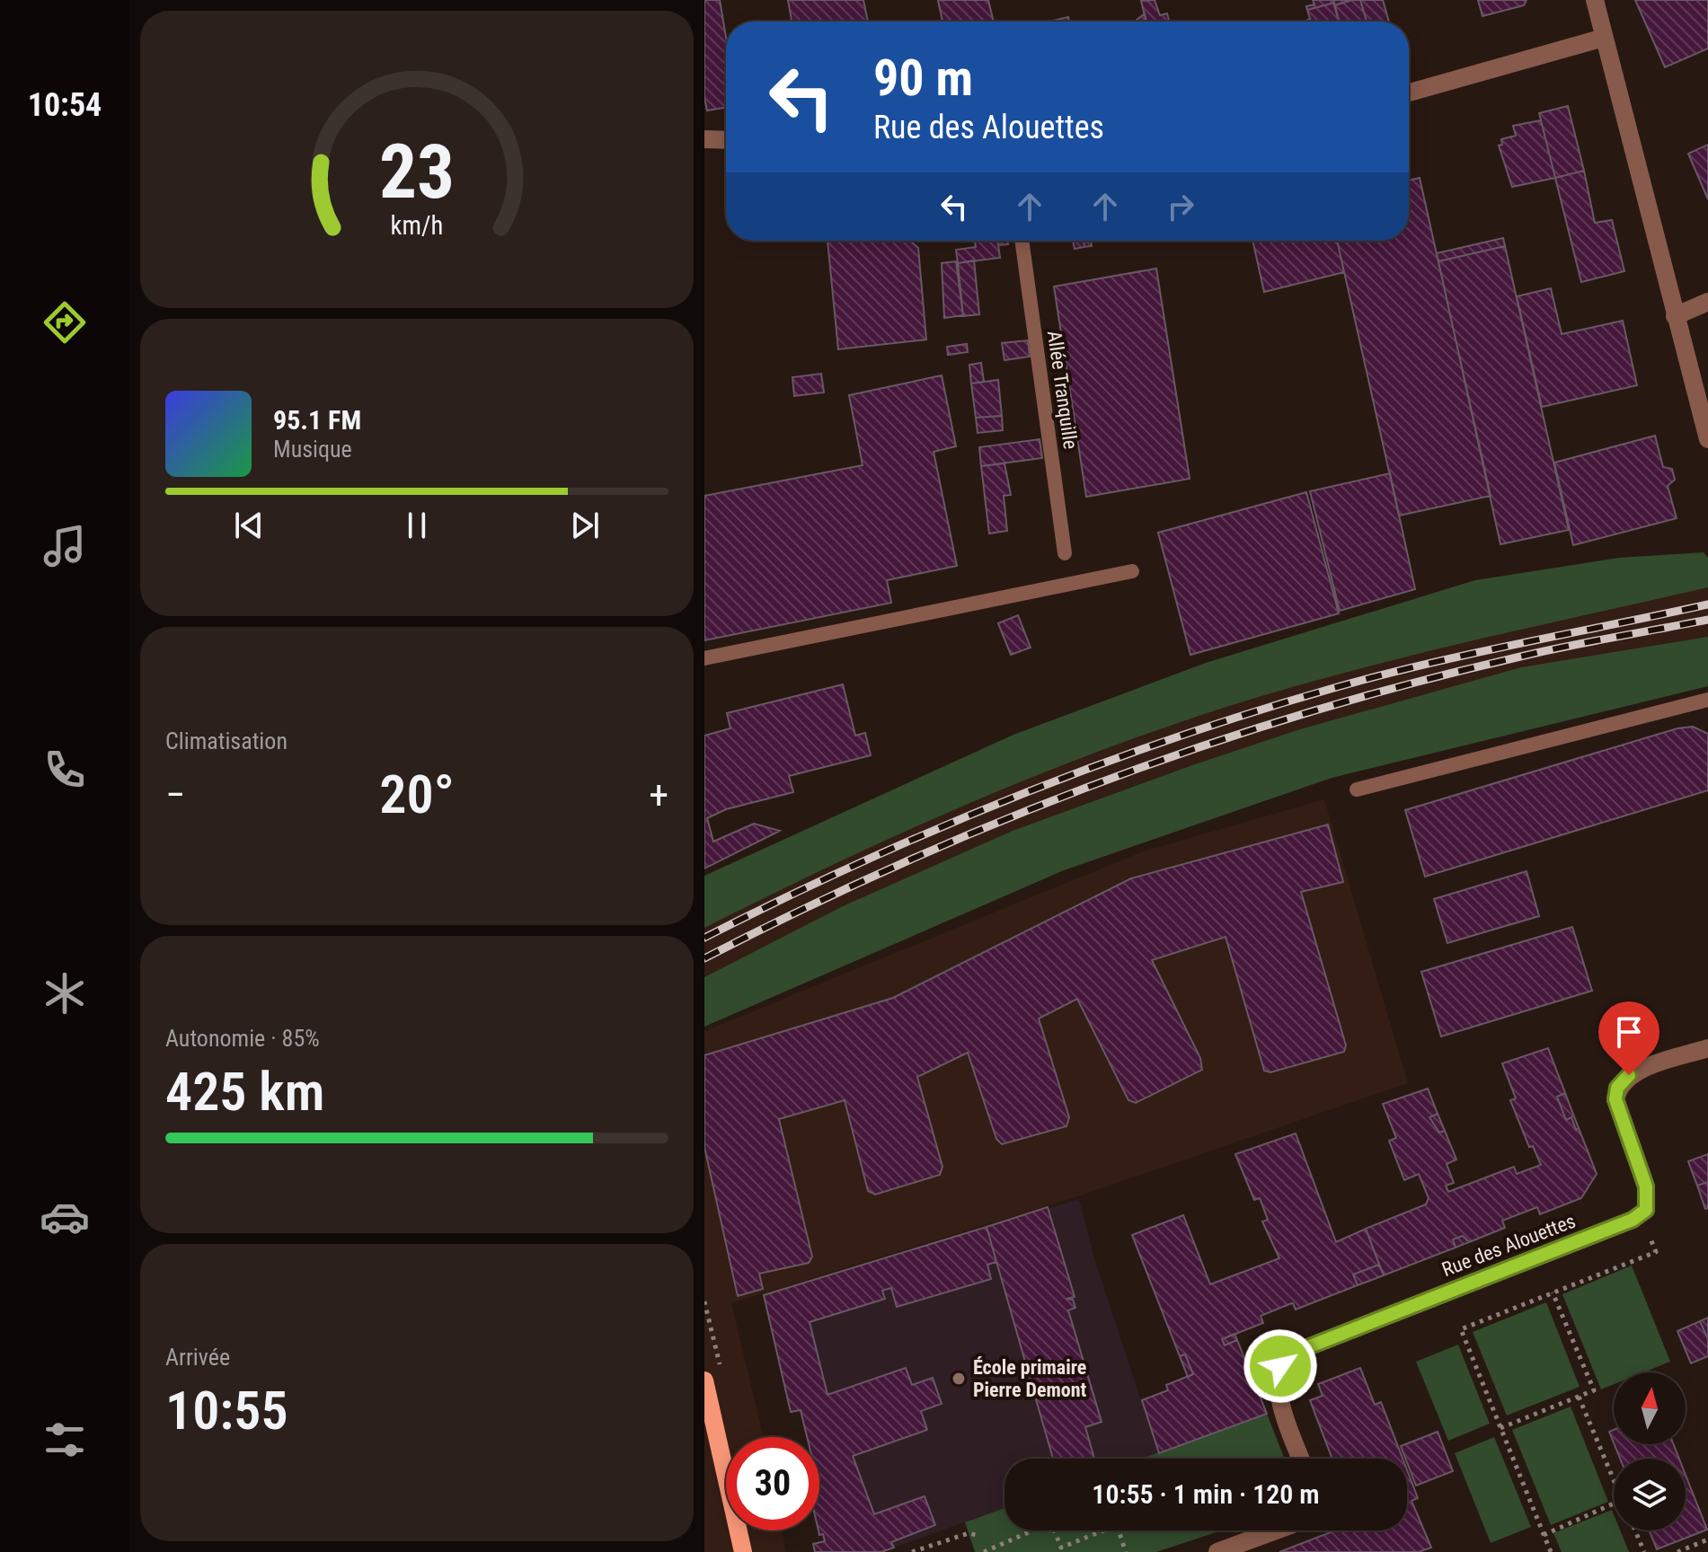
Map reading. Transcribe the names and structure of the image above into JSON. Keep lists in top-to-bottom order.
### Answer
{
  "streets": {
    "street": ["Rue des Alouettes"],
    "lane": ["Allée Tranquille"]
  },
  "places": ["École primaire Pierre Demont"],
  "north": "top",
  "page": {
    "tabs": "10:54",
    "turn": ["90 m", "Rue des Alouettes"],
    "song": ["95.1 FM", "Musique"],
    "tile": [
      "Climatisation",
      ["Autonomie · 85%", "425 km"],
      ["Arrivée", "10:55"]
    ],
    "heat": ["−", "20°", "+"],
    "limit": "30",
    "trip": "10:55 · 1 min · 120 m",
    "gauge": ["23", "km/h"]
  }
}
